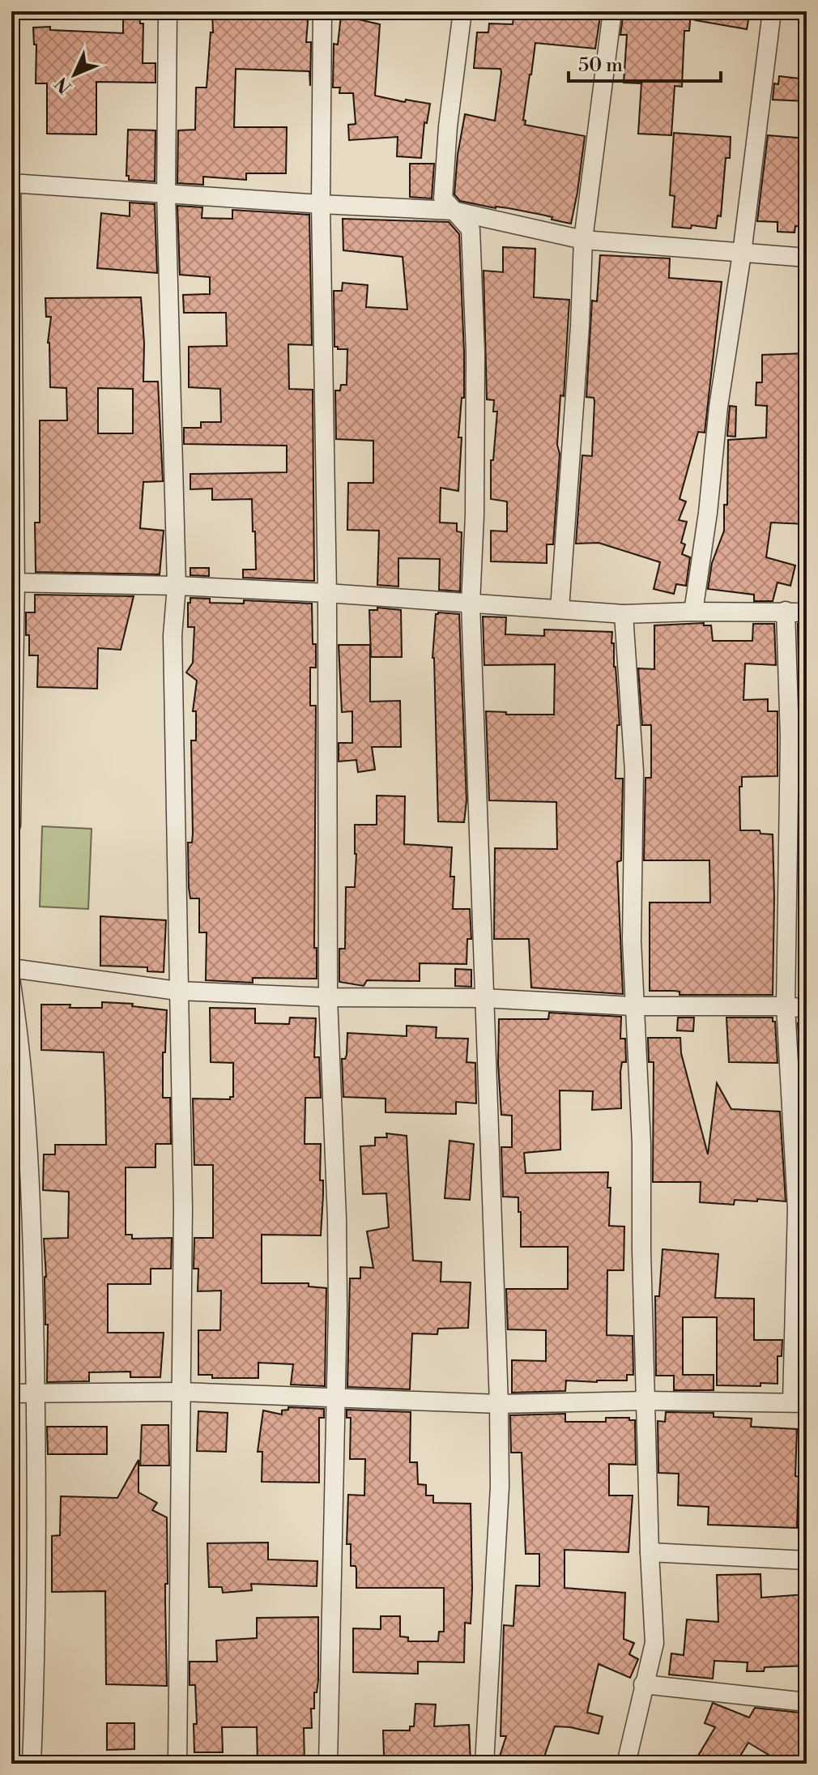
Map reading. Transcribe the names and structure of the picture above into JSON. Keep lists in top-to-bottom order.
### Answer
{
  "scale_bar": "50 m",
  "north": "bottom left"
}
